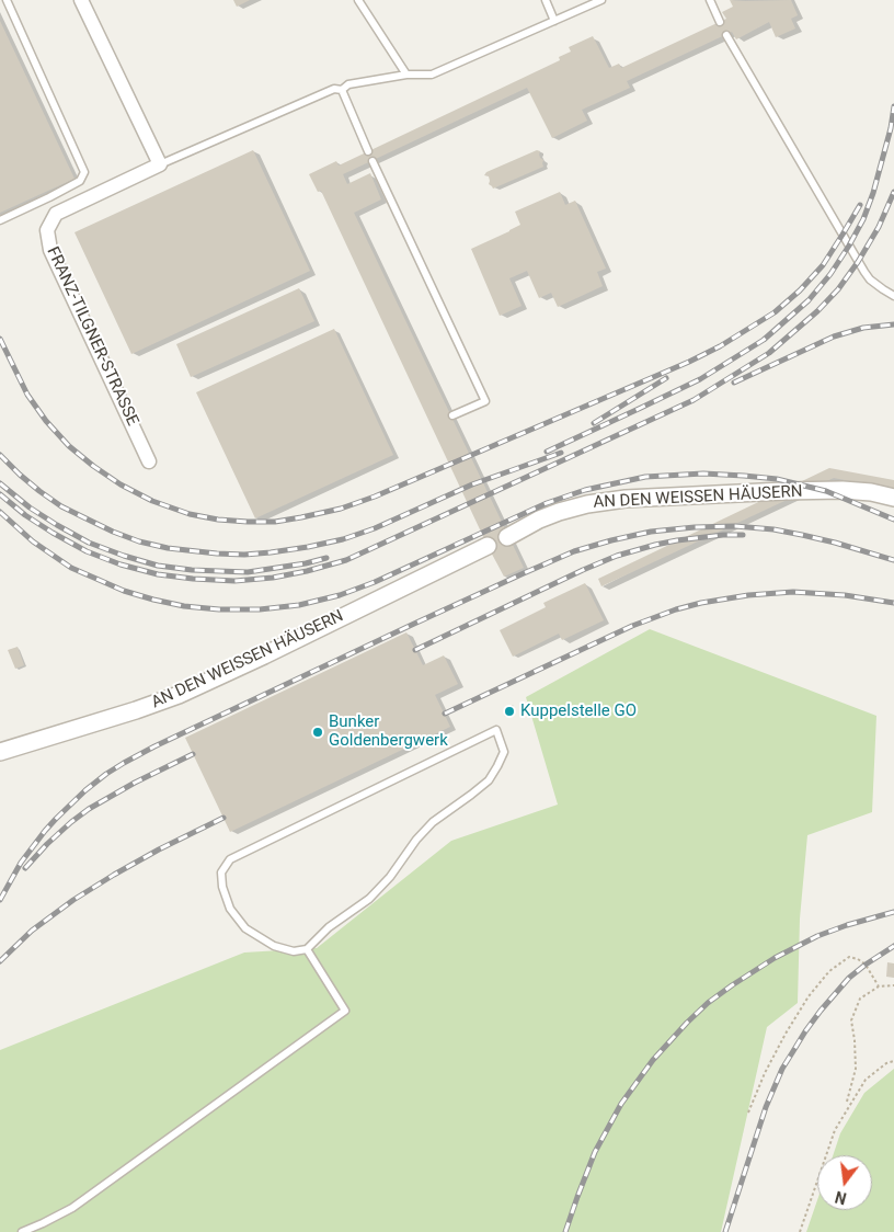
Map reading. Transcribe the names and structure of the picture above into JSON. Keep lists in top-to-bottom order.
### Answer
{
  "streets": {
    "street": ["FRANZ-TILGNER-STRASSE", "AN DEN WEISSEN HÄUSERN"]
  },
  "places": ["Kuppelstelle GO", "Bunker Goldenbergwerk"],
  "north": "bottom"
}
